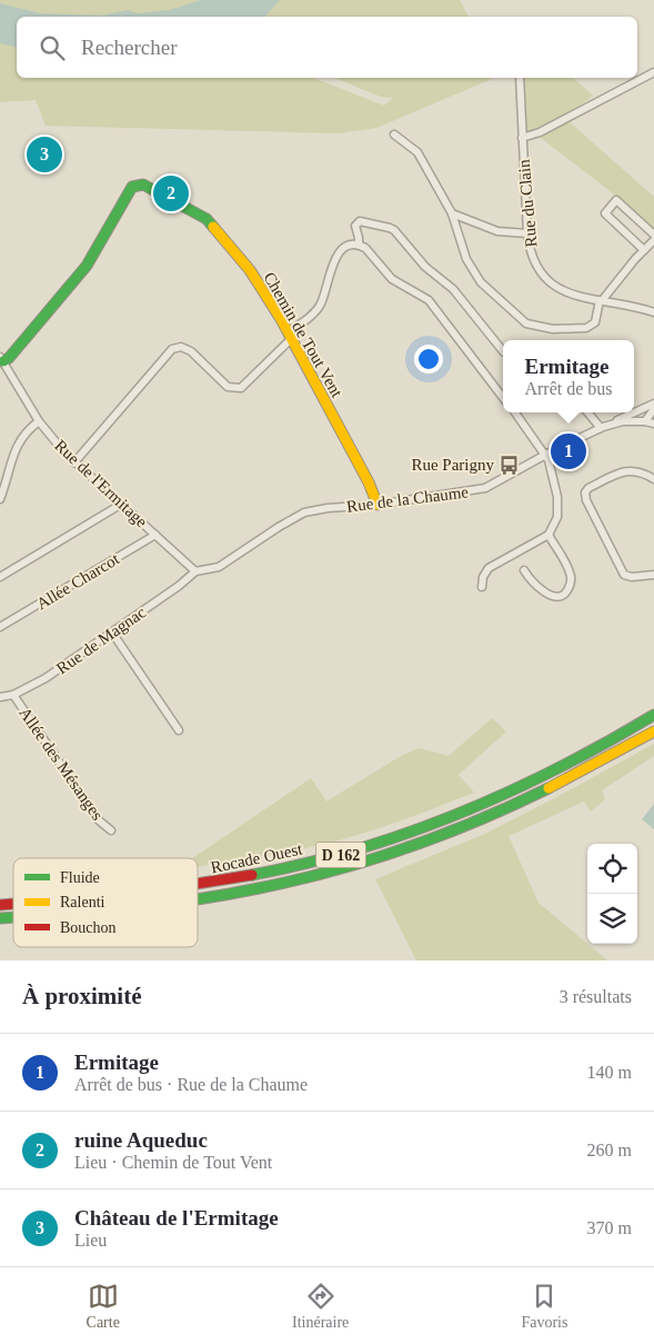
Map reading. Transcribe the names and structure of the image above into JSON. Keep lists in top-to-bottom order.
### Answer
{
  "streets": {
    "main road": ["Chemin de Tout Vent", "D 162", "Rocade Ouest"],
    "street": [
      "Rue du Clain",
      "Rue de l'Ermitage",
      "Rue de la Chaume",
      "Allée Charcot",
      "Rue de Magnac",
      "Allée des Mésanges"
    ]
  },
  "crossings": [
    ["Chemin de Tout Vent", "Rue de l'Ermitage"],
    ["Chemin de Tout Vent", "Rue de la Chaume"],
    ["Rue de l'Ermitage", "Rue de la Chaume"],
    ["Rue de l'Ermitage", "Allée Charcot"],
    ["Rue de l'Ermitage", "Rue de Magnac"],
    ["Rue de la Chaume", "Rue de Magnac"],
    ["Rue de Magnac", "Allée des Mésanges"]
  ],
  "places": {
    "bus stop": ["Rue Parigny"]
  },
  "legend": ["Fluide", "Ralenti", "Bouchon"],
  "page": {
    "search": "Rechercher",
    "pins": ["3", "2", "1"],
    "popup": ["Ermitage", "Arrêt de bus"],
    "heading": ["À proximité", "3 résultats"],
    "list": [
      {
        "mark": "1",
        "name": "Ermitage",
        "note": "Arrêt de bus · Rue de la Chaume",
        "value": "140 m"
      },
      {
        "mark": "2",
        "name": "ruine Aqueduc",
        "note": "Lieu · Chemin de Tout Vent",
        "value": "260 m"
      },
      {
        "mark": "3",
        "name": "Château de l'Ermitage",
        "note": "Lieu",
        "value": "370 m"
      }
    ],
    "nav": ["Carte", "Itinéraire", "Favoris"]
  }
}
